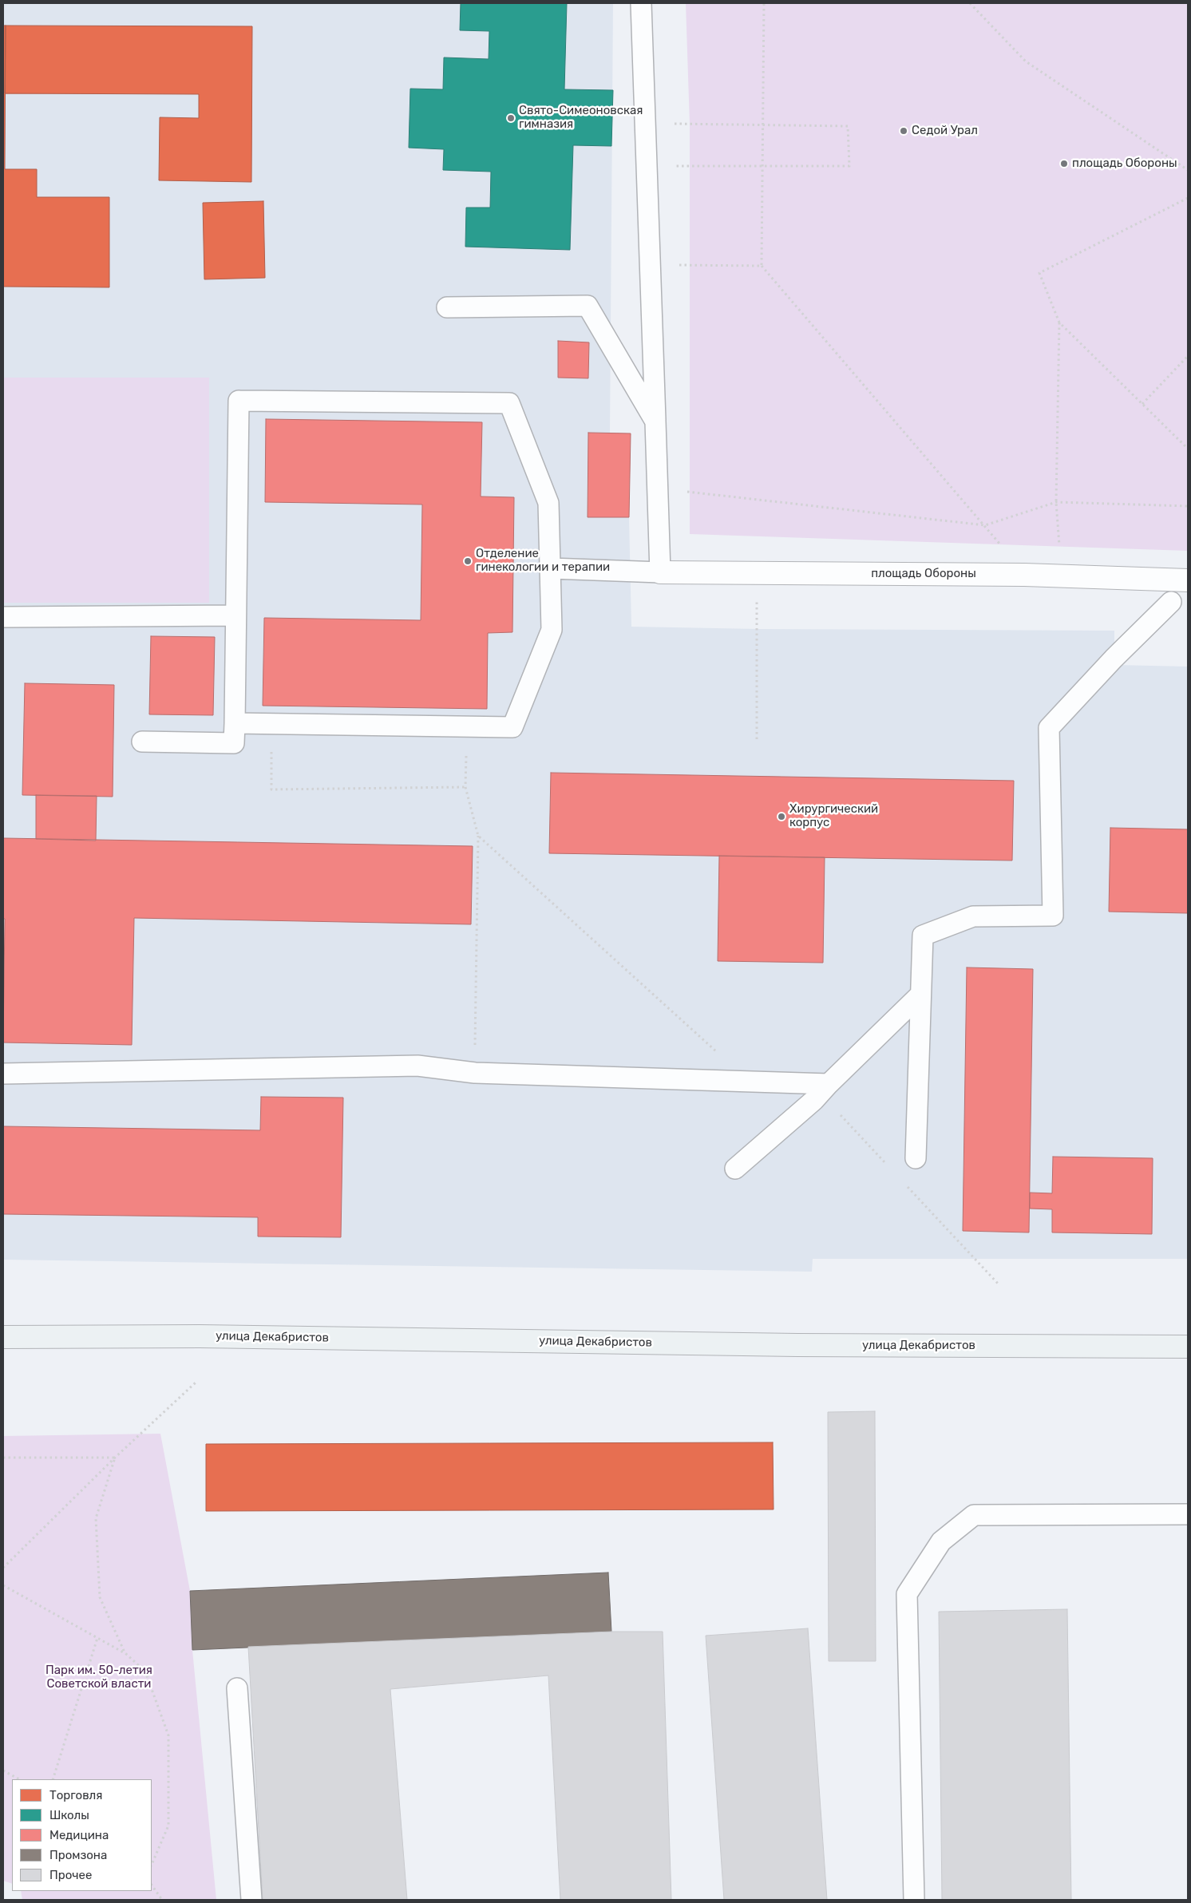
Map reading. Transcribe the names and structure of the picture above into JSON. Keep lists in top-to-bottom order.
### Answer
{
  "streets": {
    "main road": ["улица Декабристов"],
    "street": ["площадь Обороны"]
  },
  "parks": ["Парк им. 50-летия Советской власти"],
  "places": [
    "Свято-Симеоновская гимназия",
    "Седой Урал",
    "площадь Обороны",
    "Отделение гинекологии и терапии",
    "Хирургический корпус"
  ],
  "legend": [
    "Торговля",
    "Школы",
    "Медицина",
    "Промзона",
    "Прочее"
  ]
}
